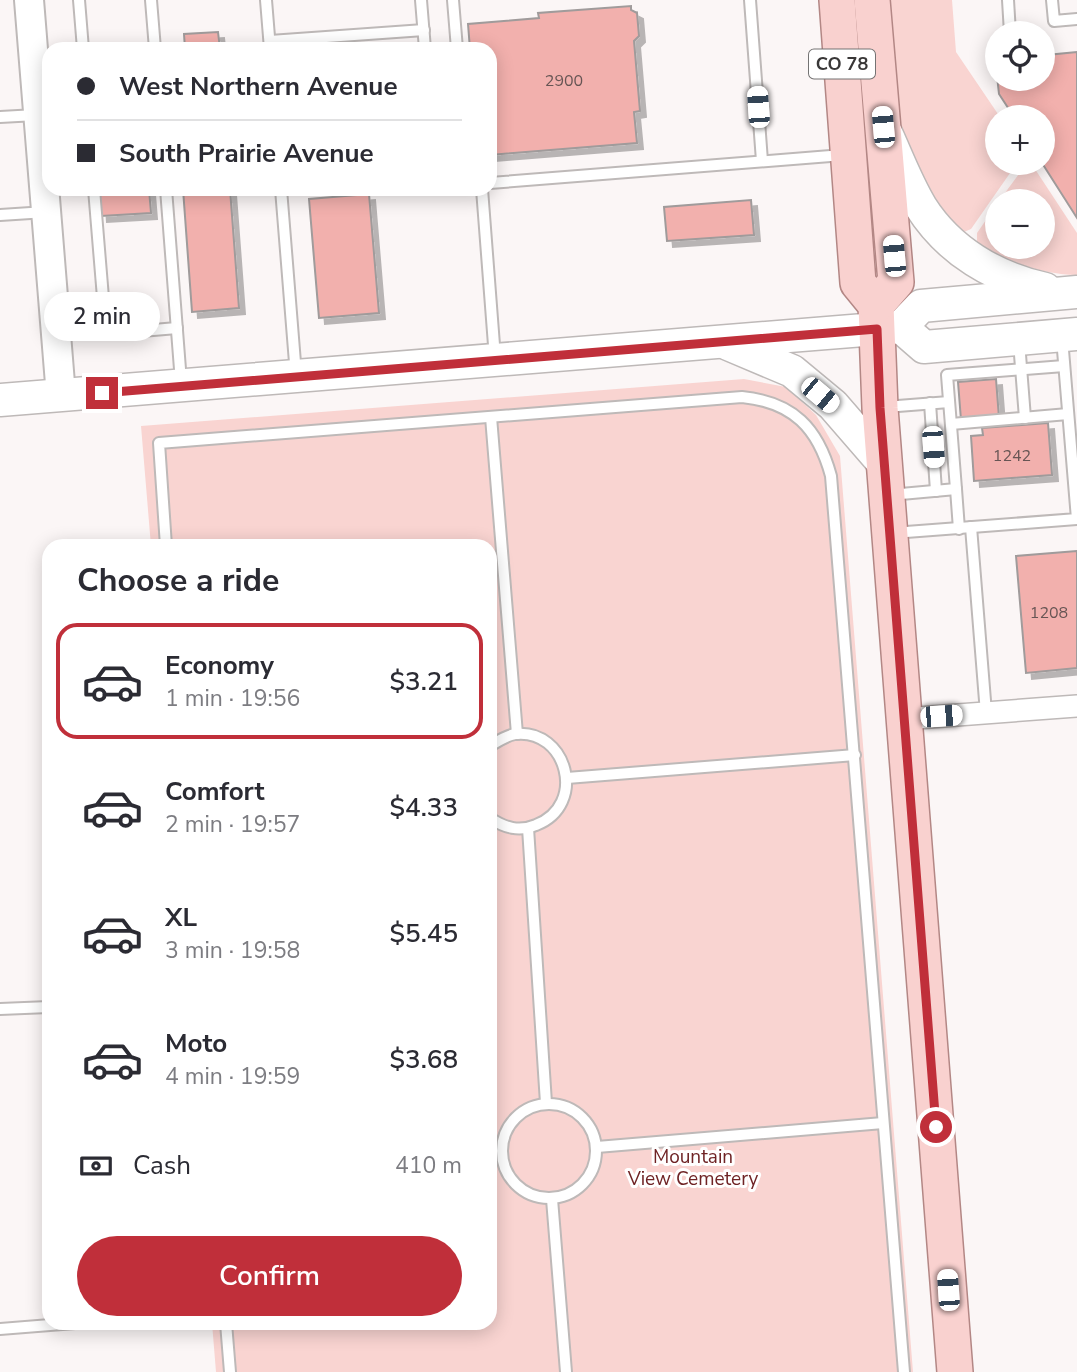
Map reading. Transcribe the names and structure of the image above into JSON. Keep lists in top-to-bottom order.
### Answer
{
  "streets": {
    "main road": ["CO 78"]
  },
  "parks": ["Mountain View Cemetery"],
  "house_numbers": ["2900", "1242", "1208"],
  "page": {
    "map_buttons": ["+", "−"],
    "banner": ["West Northern Avenue", "South Prairie Avenue"],
    "bubble": "2 min",
    "heading": "Choose a ride",
    "list": [
      {
        "name": "Economy",
        "note": "1 min · 19:56",
        "value": "$3.21"
      },
      {
        "name": "Comfort",
        "note": "2 min · 19:57",
        "value": "$4.33"
      },
      {
        "name": "XL",
        "note": "3 min · 19:58",
        "value": "$5.45"
      },
      {
        "name": "Moto",
        "note": "4 min · 19:59",
        "value": "$3.68"
      }
    ],
    "pay": ["Cash", "410 m"],
    "buttons": "Confirm"
  }
}
